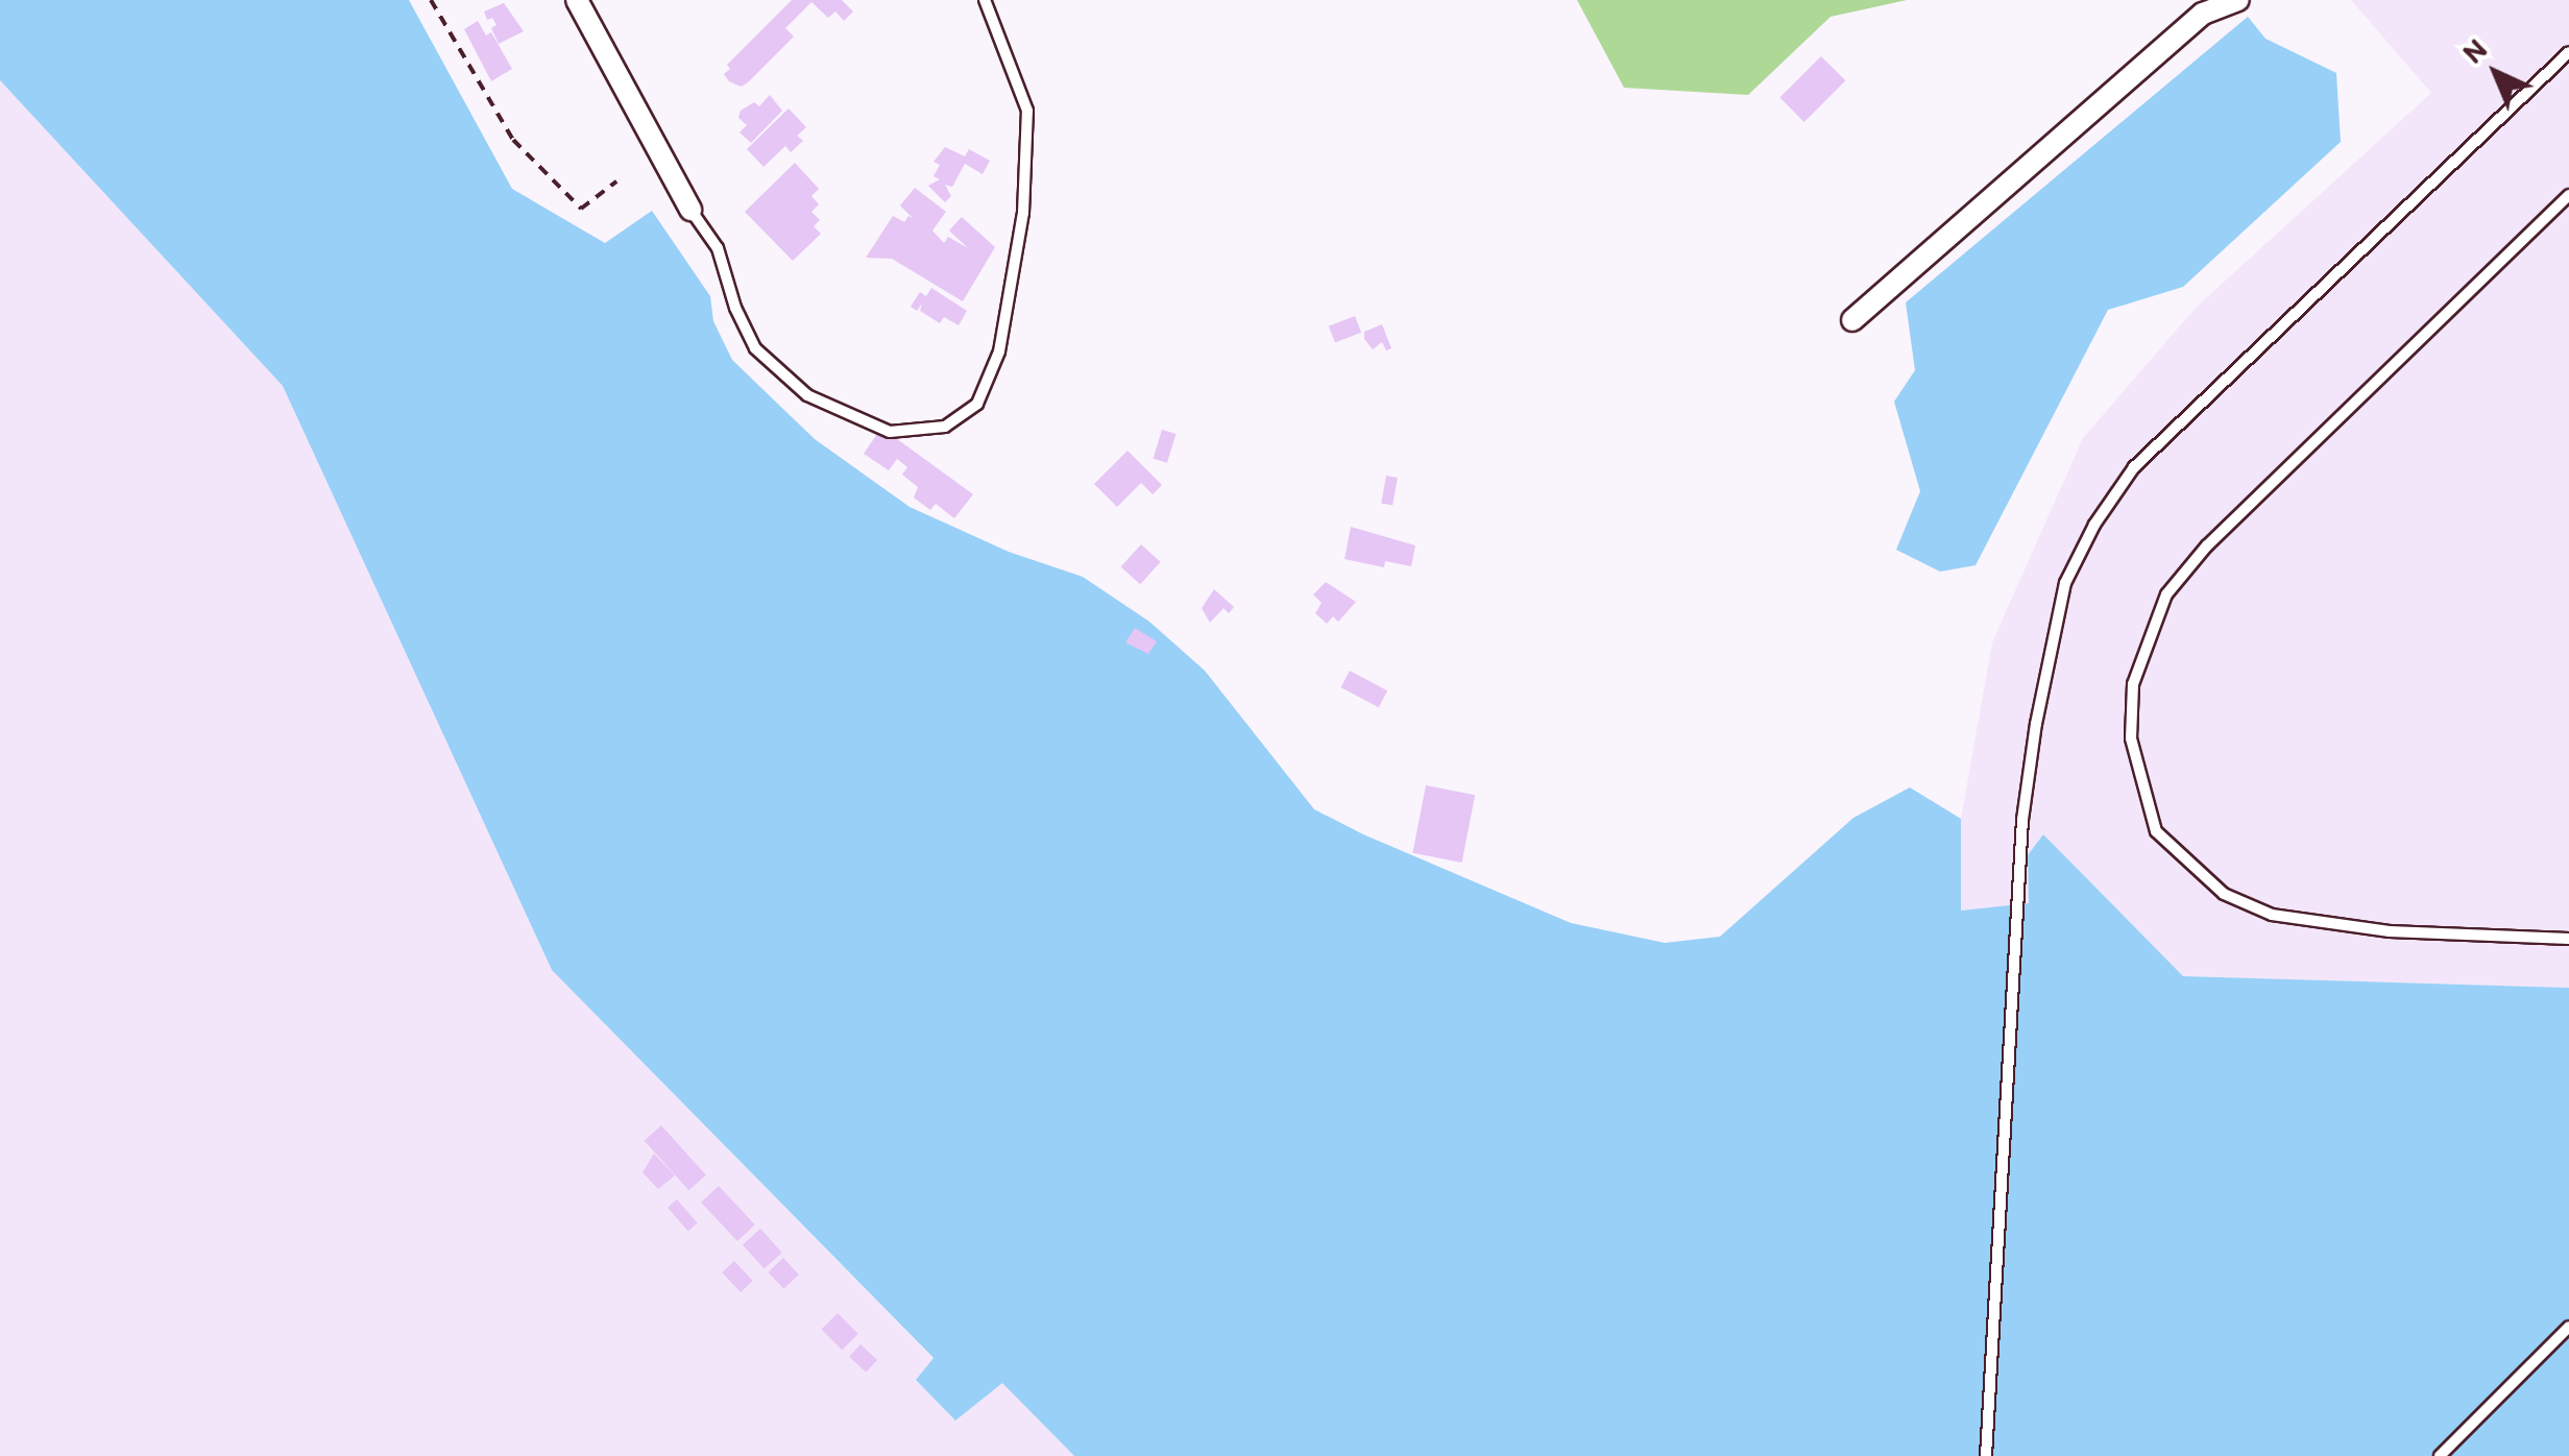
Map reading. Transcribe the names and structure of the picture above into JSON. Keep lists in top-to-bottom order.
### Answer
{
  "north": "top left"
}
